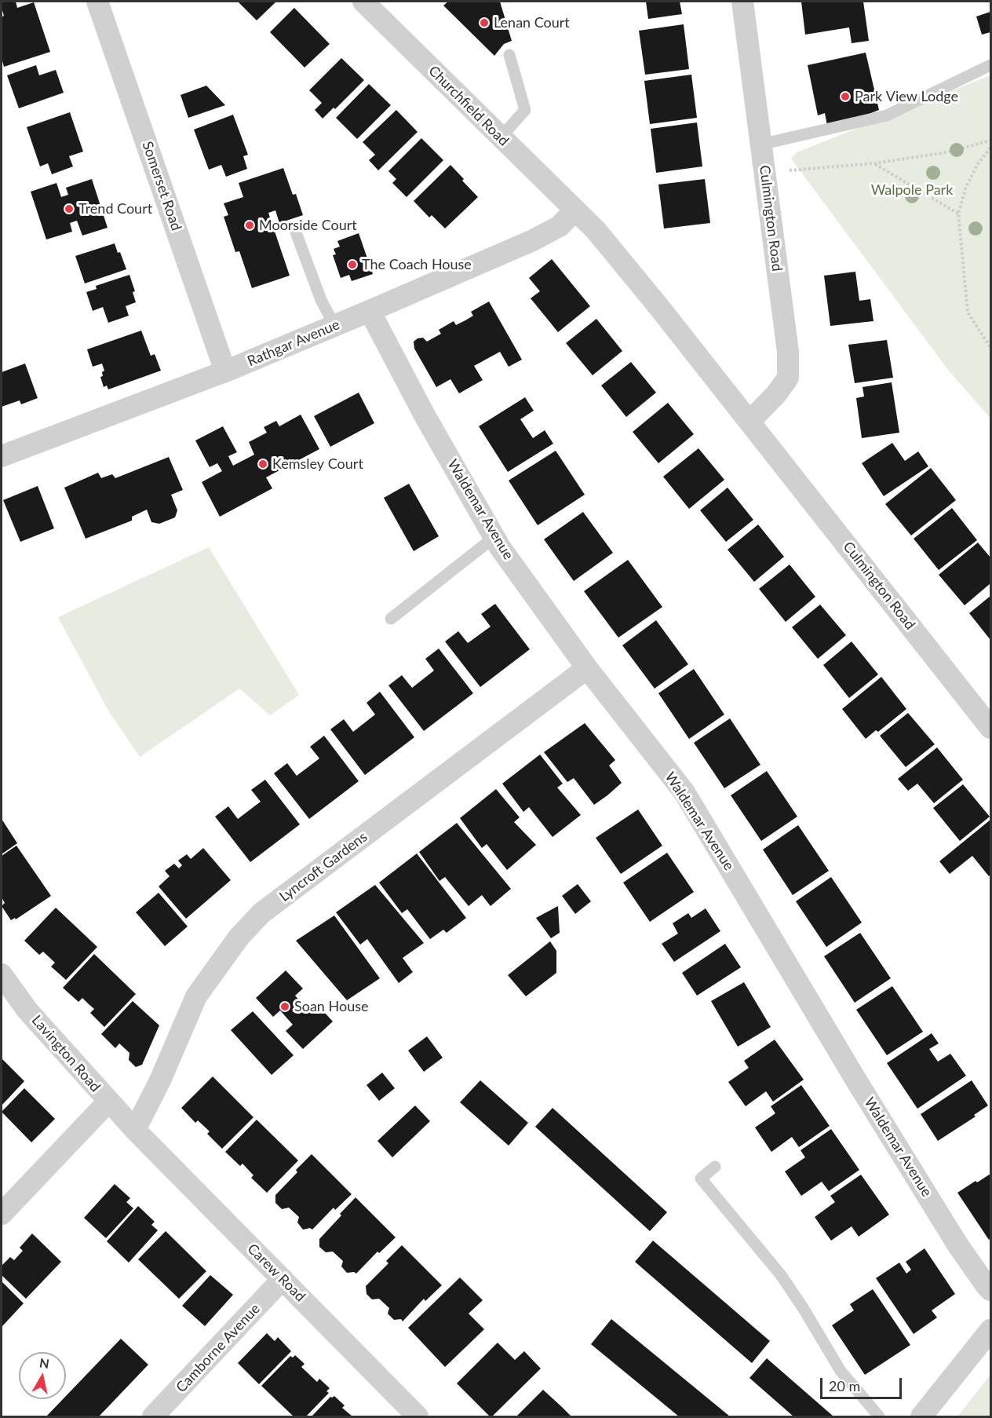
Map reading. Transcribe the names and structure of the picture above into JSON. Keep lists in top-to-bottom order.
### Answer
{
  "streets": {
    "street": [
      "Churchfield Road",
      "Somerset Road",
      "Culmington Road",
      "Rathgar Avenue",
      "Waldemar Avenue",
      "Lyncroft Gardens",
      "Lavington Road",
      "Carew Road",
      "Camborne Avenue"
    ]
  },
  "crossings": [
    ["Churchfield Road", "Culmington Road"],
    ["Churchfield Road", "Rathgar Avenue"],
    ["Somerset Road", "Rathgar Avenue"],
    ["Culmington Road", "Rathgar Avenue"],
    ["Rathgar Avenue", "Waldemar Avenue"],
    ["Waldemar Avenue", "Lyncroft Gardens"],
    ["Lyncroft Gardens", "Lavington Road"],
    ["Lyncroft Gardens", "Carew Road"],
    ["Lavington Road", "Carew Road"],
    ["Carew Road", "Camborne Avenue"]
  ],
  "parks": ["Walpole Park"],
  "places": [
    "Lenan Court",
    "Park View Lodge",
    "Trend Court",
    "Moorside Court",
    "The Coach House",
    "Kemsley Court",
    "Soan House"
  ],
  "scale_bar": "20 m",
  "north": "top"
}
